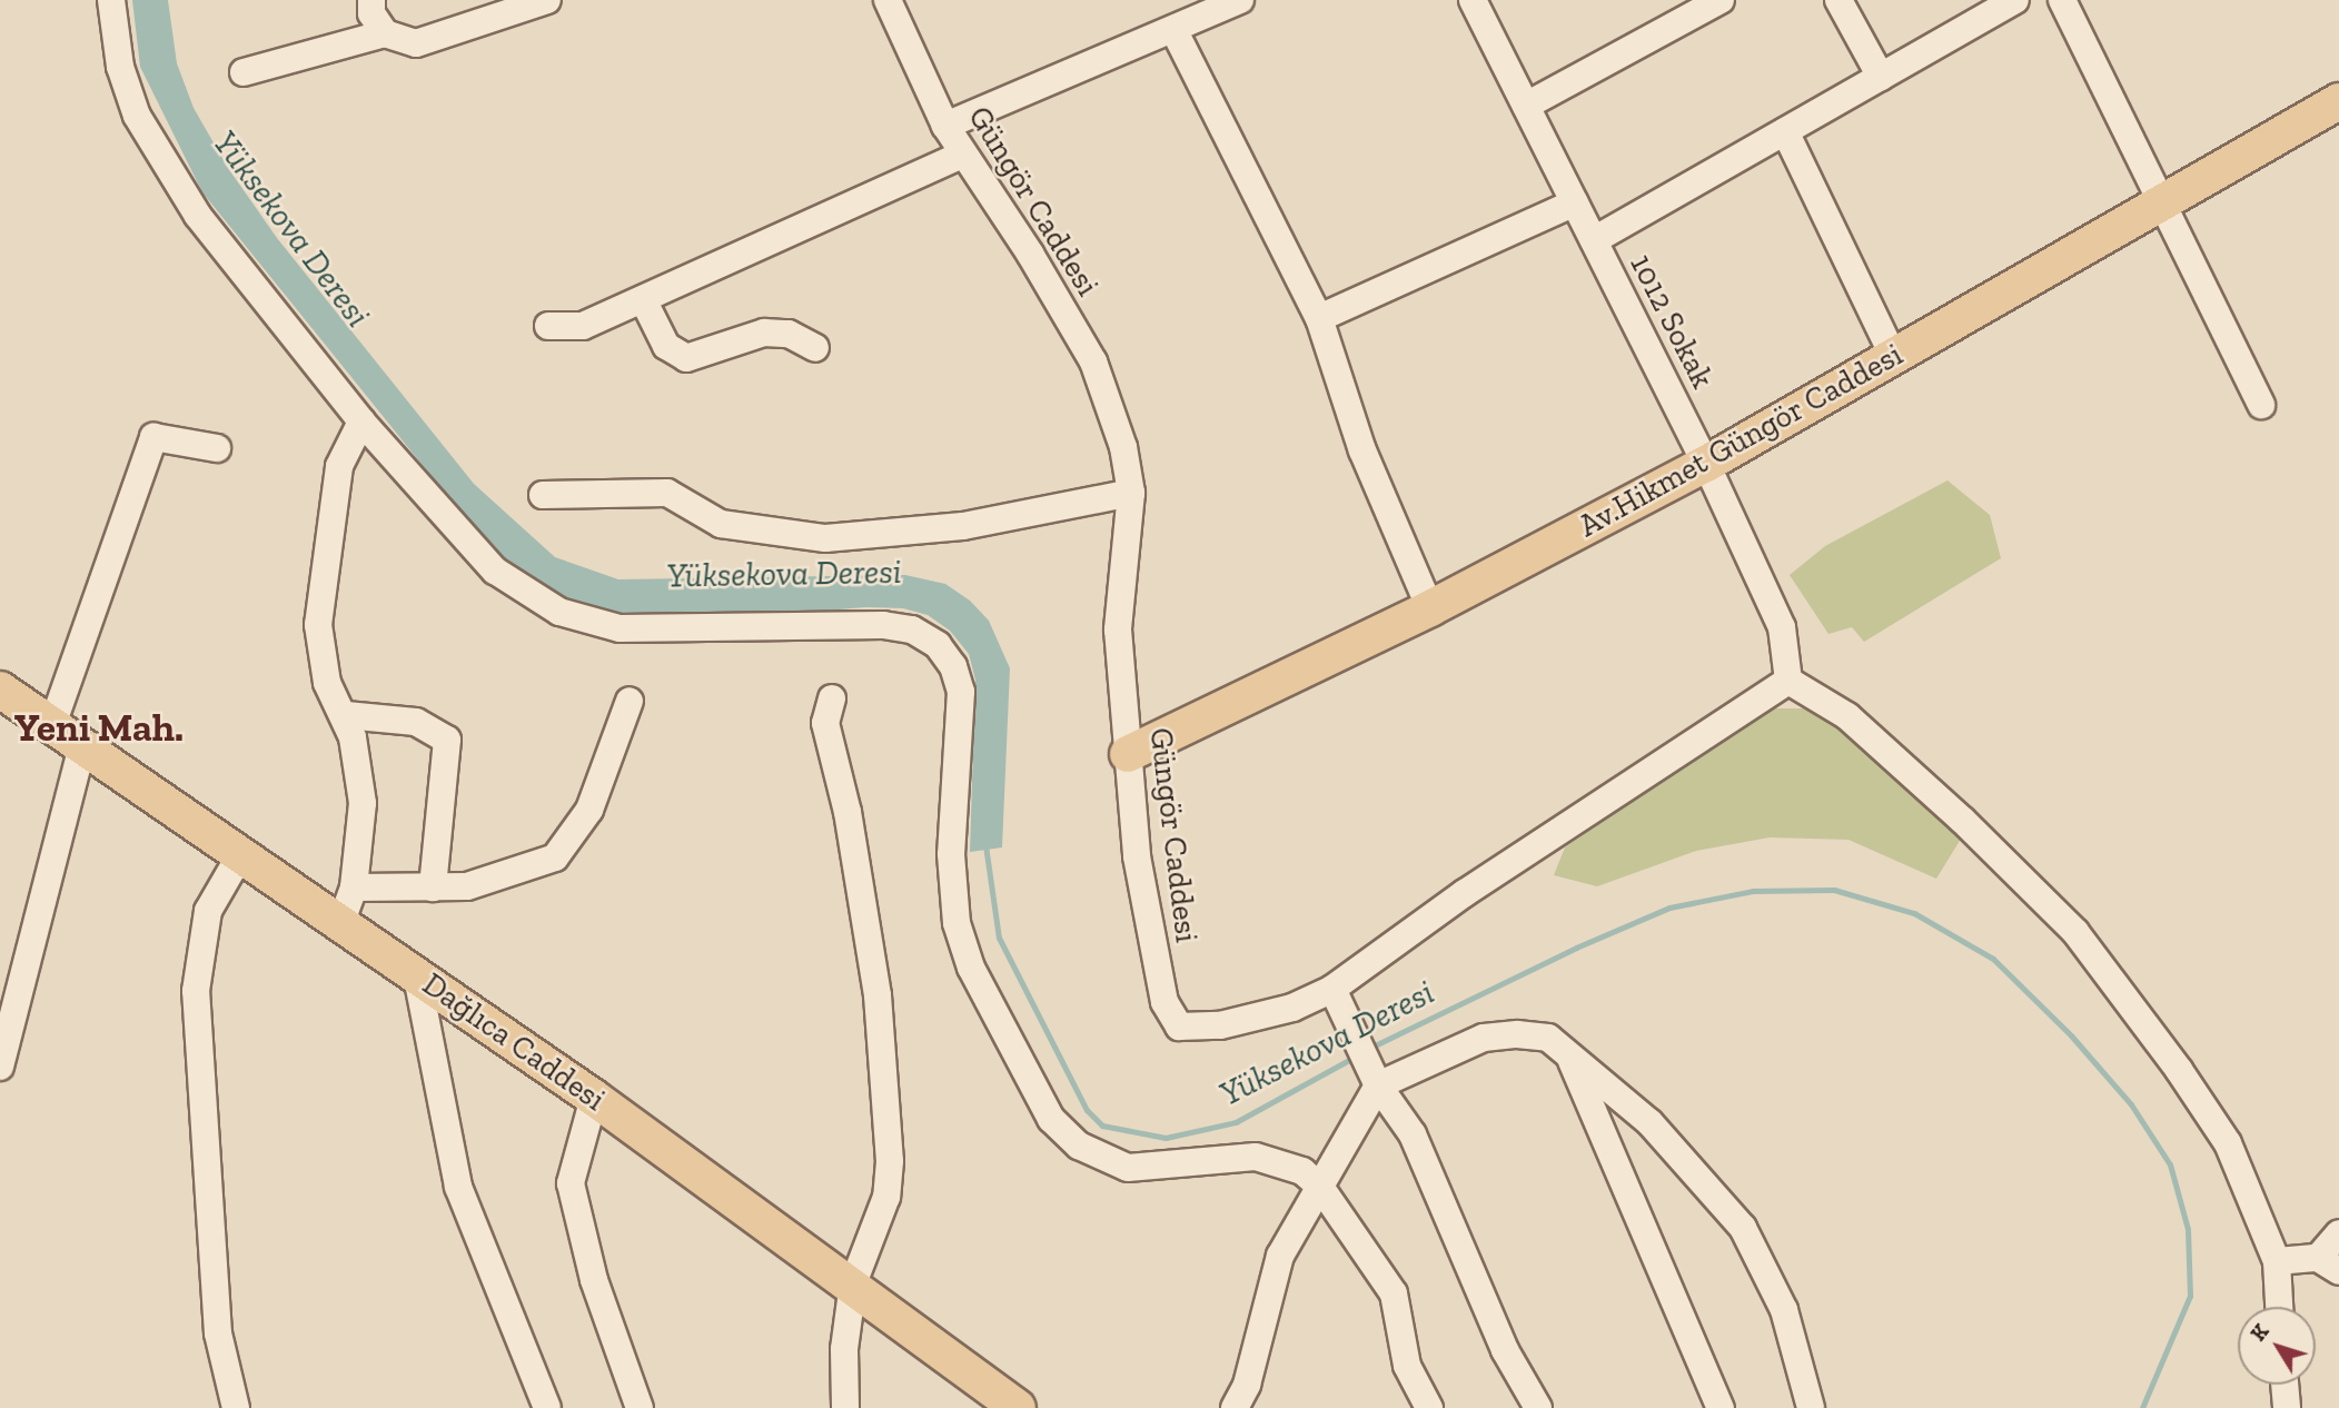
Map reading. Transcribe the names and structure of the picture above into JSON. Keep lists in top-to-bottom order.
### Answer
{
  "streets": {
    "main road": ["Av.Hikmet Güngör Caddesi", "Dağlıca Caddesi"],
    "street": ["Güngör Caddesi", "1012 Sokak"]
  },
  "crossings": [
    ["Güngör Caddesi", "1012 Sokak"],
    ["Güngör Caddesi", "Av.Hikmet Güngör Caddesi"],
    ["1012 Sokak", "Av.Hikmet Güngör Caddesi"]
  ],
  "districts": ["Yeni Mah."],
  "water": ["Yüksekova Deresi"],
  "north": "top left"
}
